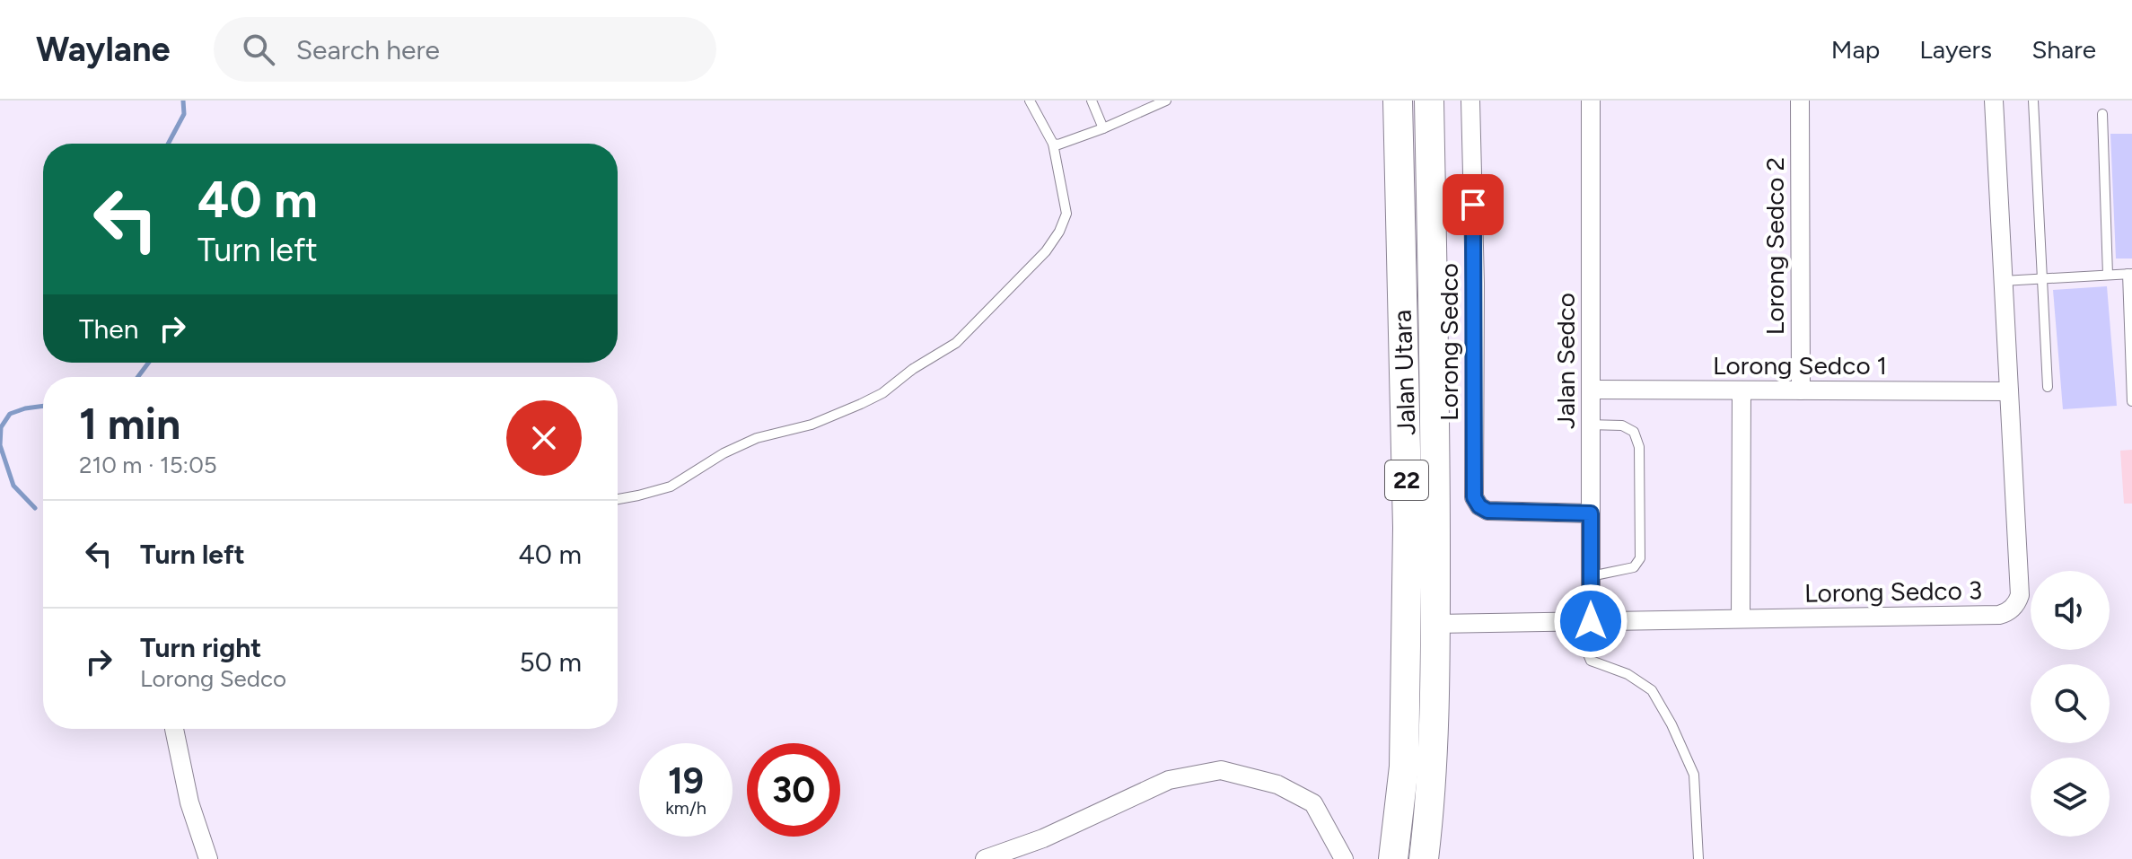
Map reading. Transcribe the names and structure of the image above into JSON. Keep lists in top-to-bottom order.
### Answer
{
  "streets": {
    "highway": ["Jalan Utara", "22"],
    "street": [
      "Lorong Sedco 2",
      "Lorong Sedco",
      "Jalan Sedco",
      "Lorong Sedco 1",
      "Lorong Sedco 3"
    ]
  },
  "crossings": [
    ["Lorong Sedco 2", "Lorong Sedco 1"],
    ["Lorong Sedco", "Jalan Sedco"],
    ["Jalan Sedco", "Lorong Sedco 1"],
    ["Jalan Sedco", "Lorong Sedco 3"],
    ["Lorong Sedco 1", "Lorong Sedco 3"],
    ["Jalan Utara", "Lorong Sedco 3"]
  ],
  "page": {
    "header": "Waylane",
    "search": "Search here",
    "nav": ["Map", "Layers", "Share"],
    "turn": ["40 m", "Turn left"],
    "then": "Then",
    "heading": ["1 min", "210 m · 15:05"],
    "list": [
      {
        "name": "Turn left",
        "value": "40 m"
      },
      {
        "name": "Turn right",
        "note": "Lorong Sedco",
        "value": "50 m"
      }
    ],
    "speed": "19 km/h",
    "limit": "30"
  }
}
